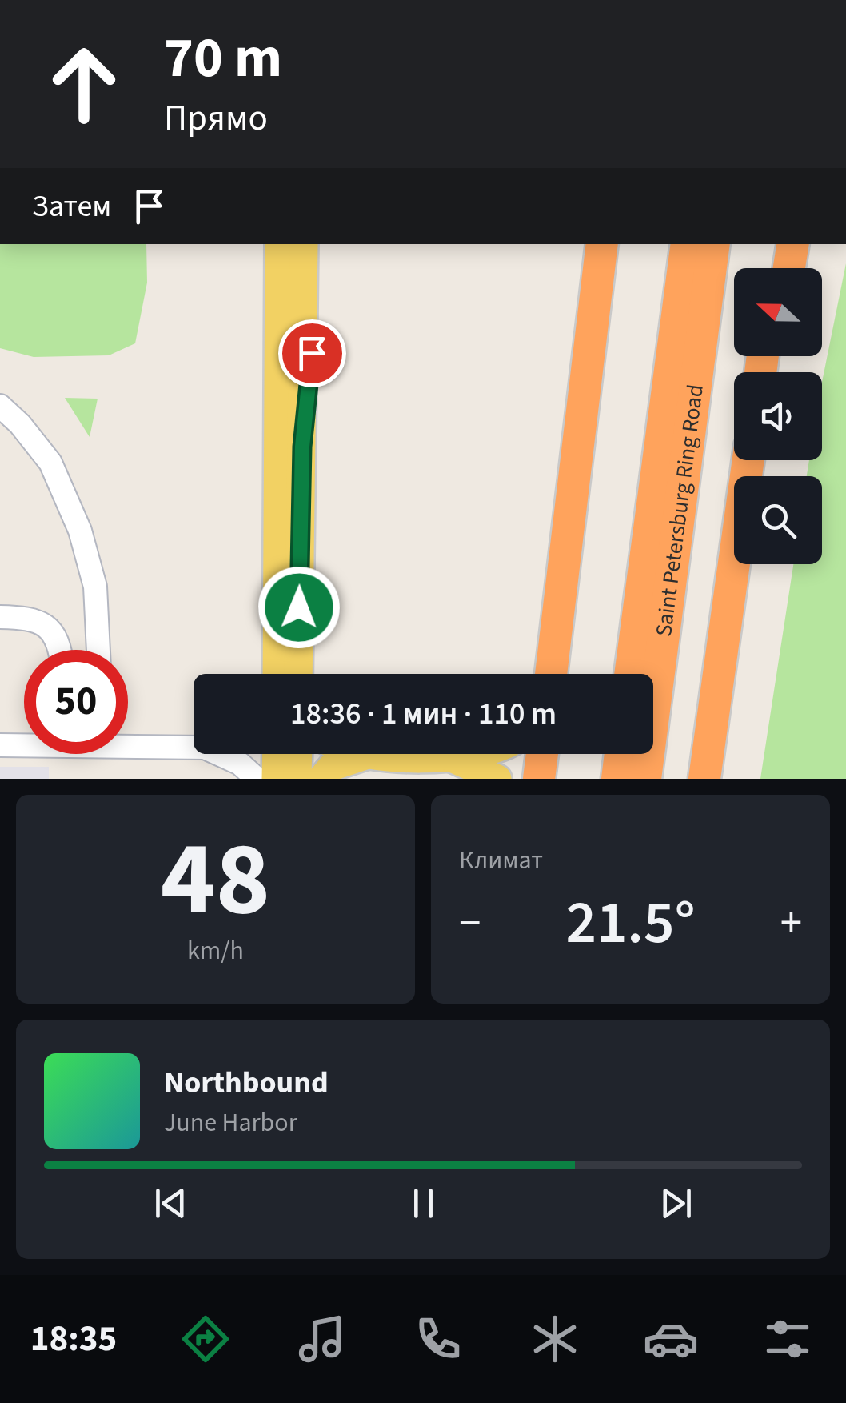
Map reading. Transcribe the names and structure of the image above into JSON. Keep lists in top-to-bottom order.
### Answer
{
  "streets": {
    "highway": ["Saint Petersburg Ring Road"]
  },
  "north": "left",
  "page": {
    "turn": ["70 m", "Прямо"],
    "then": "Затем",
    "limit": "50",
    "trip": "18:36 · 1 мин · 110 m",
    "tile": [
      ["48", "km/h"],
      "Климат"
    ],
    "heat": ["−", "21.5°", "+"],
    "song": ["Northbound", "June Harbor"],
    "tabs": "18:35"
  }
}
